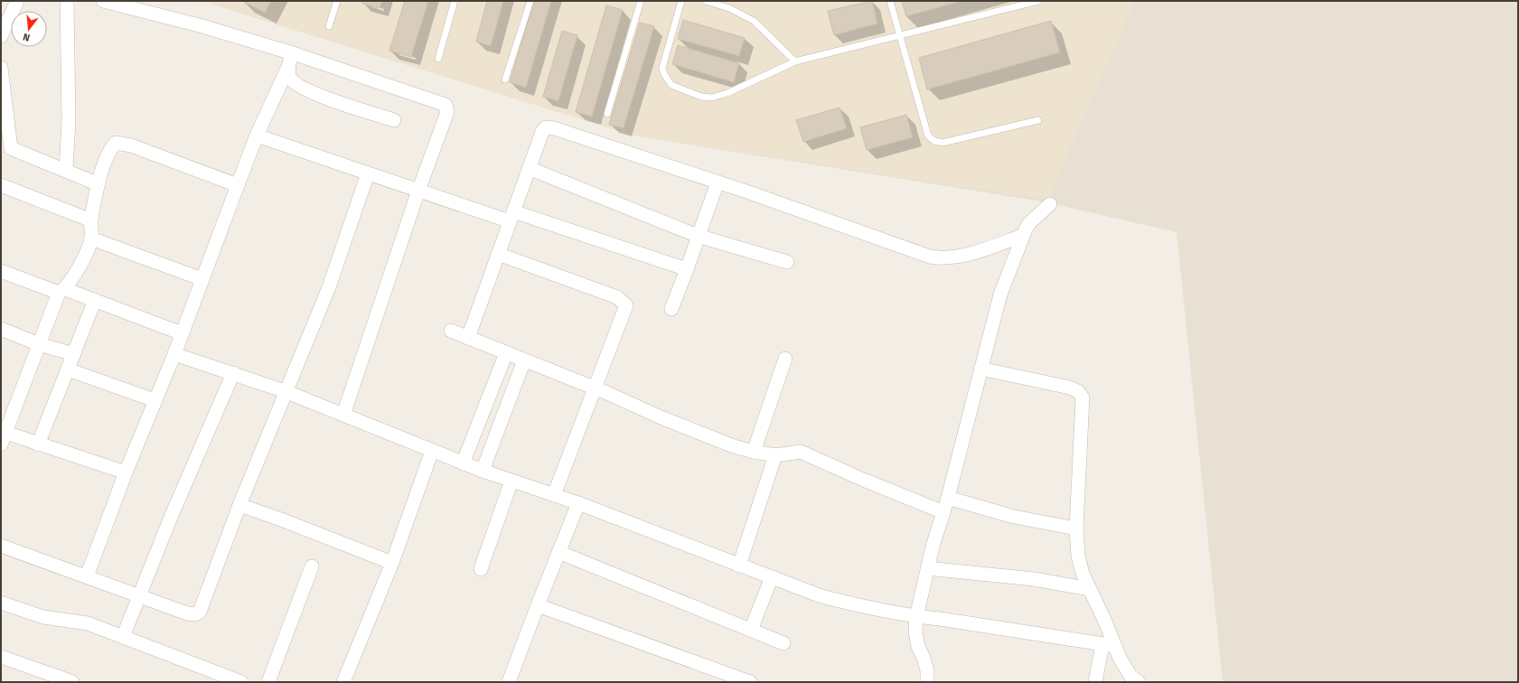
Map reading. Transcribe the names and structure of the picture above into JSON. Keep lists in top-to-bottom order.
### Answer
{
  "north": "bottom"
}
